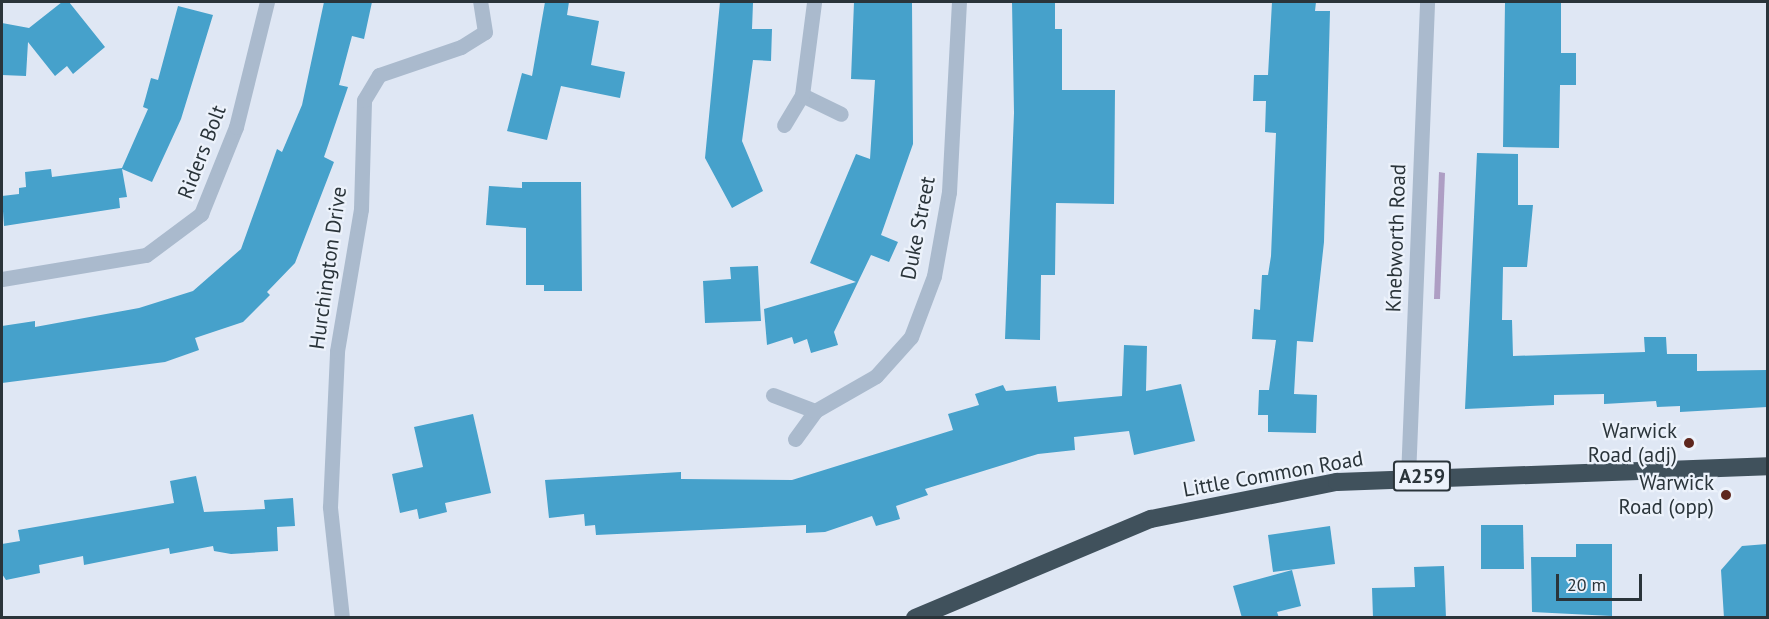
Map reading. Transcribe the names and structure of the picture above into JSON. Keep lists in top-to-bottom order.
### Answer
{
  "streets": {
    "highway": ["Little Common Road", "A259"],
    "street": [
      "Riders Bolt",
      "Duke Street",
      "Knebworth Road",
      "Hurchington Drive"
    ]
  },
  "crossings": [
    ["Knebworth Road", "Little Common Road"]
  ],
  "places": ["Warwick Road (adj)", "Warwick Road (opp)"],
  "scale_bar": "20 m"
}
